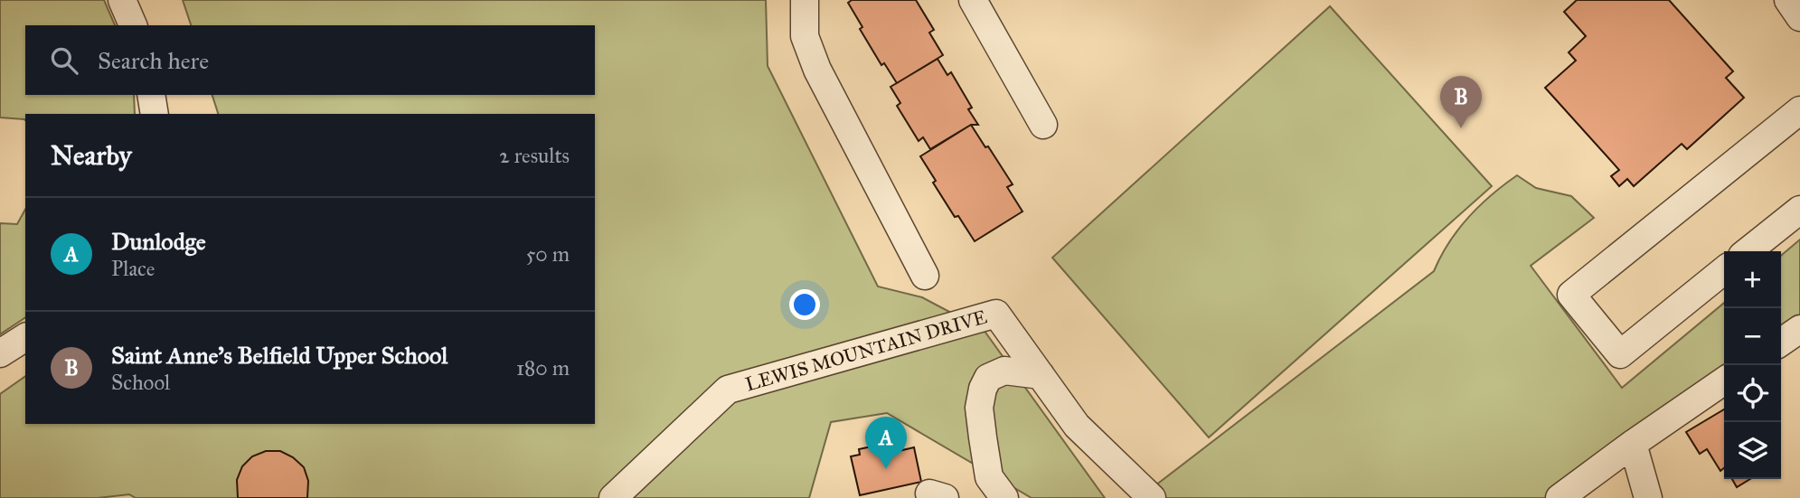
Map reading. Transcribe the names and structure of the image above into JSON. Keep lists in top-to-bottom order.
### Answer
{
  "streets": {
    "street": ["LEWIS MOUNTAIN DRIVE"]
  },
  "page": {
    "search": "Search here",
    "pins": ["B", "A"],
    "heading": ["Nearby", "2 results"],
    "list": [
      {
        "mark": "A",
        "name": "Dunlodge",
        "note": "Place",
        "value": "50 m"
      },
      {
        "mark": "B",
        "name": "Saint Anne's Belfield Upper School",
        "note": "School",
        "value": "180 m"
      }
    ],
    "map_buttons": ["+", "−"]
  }
}
